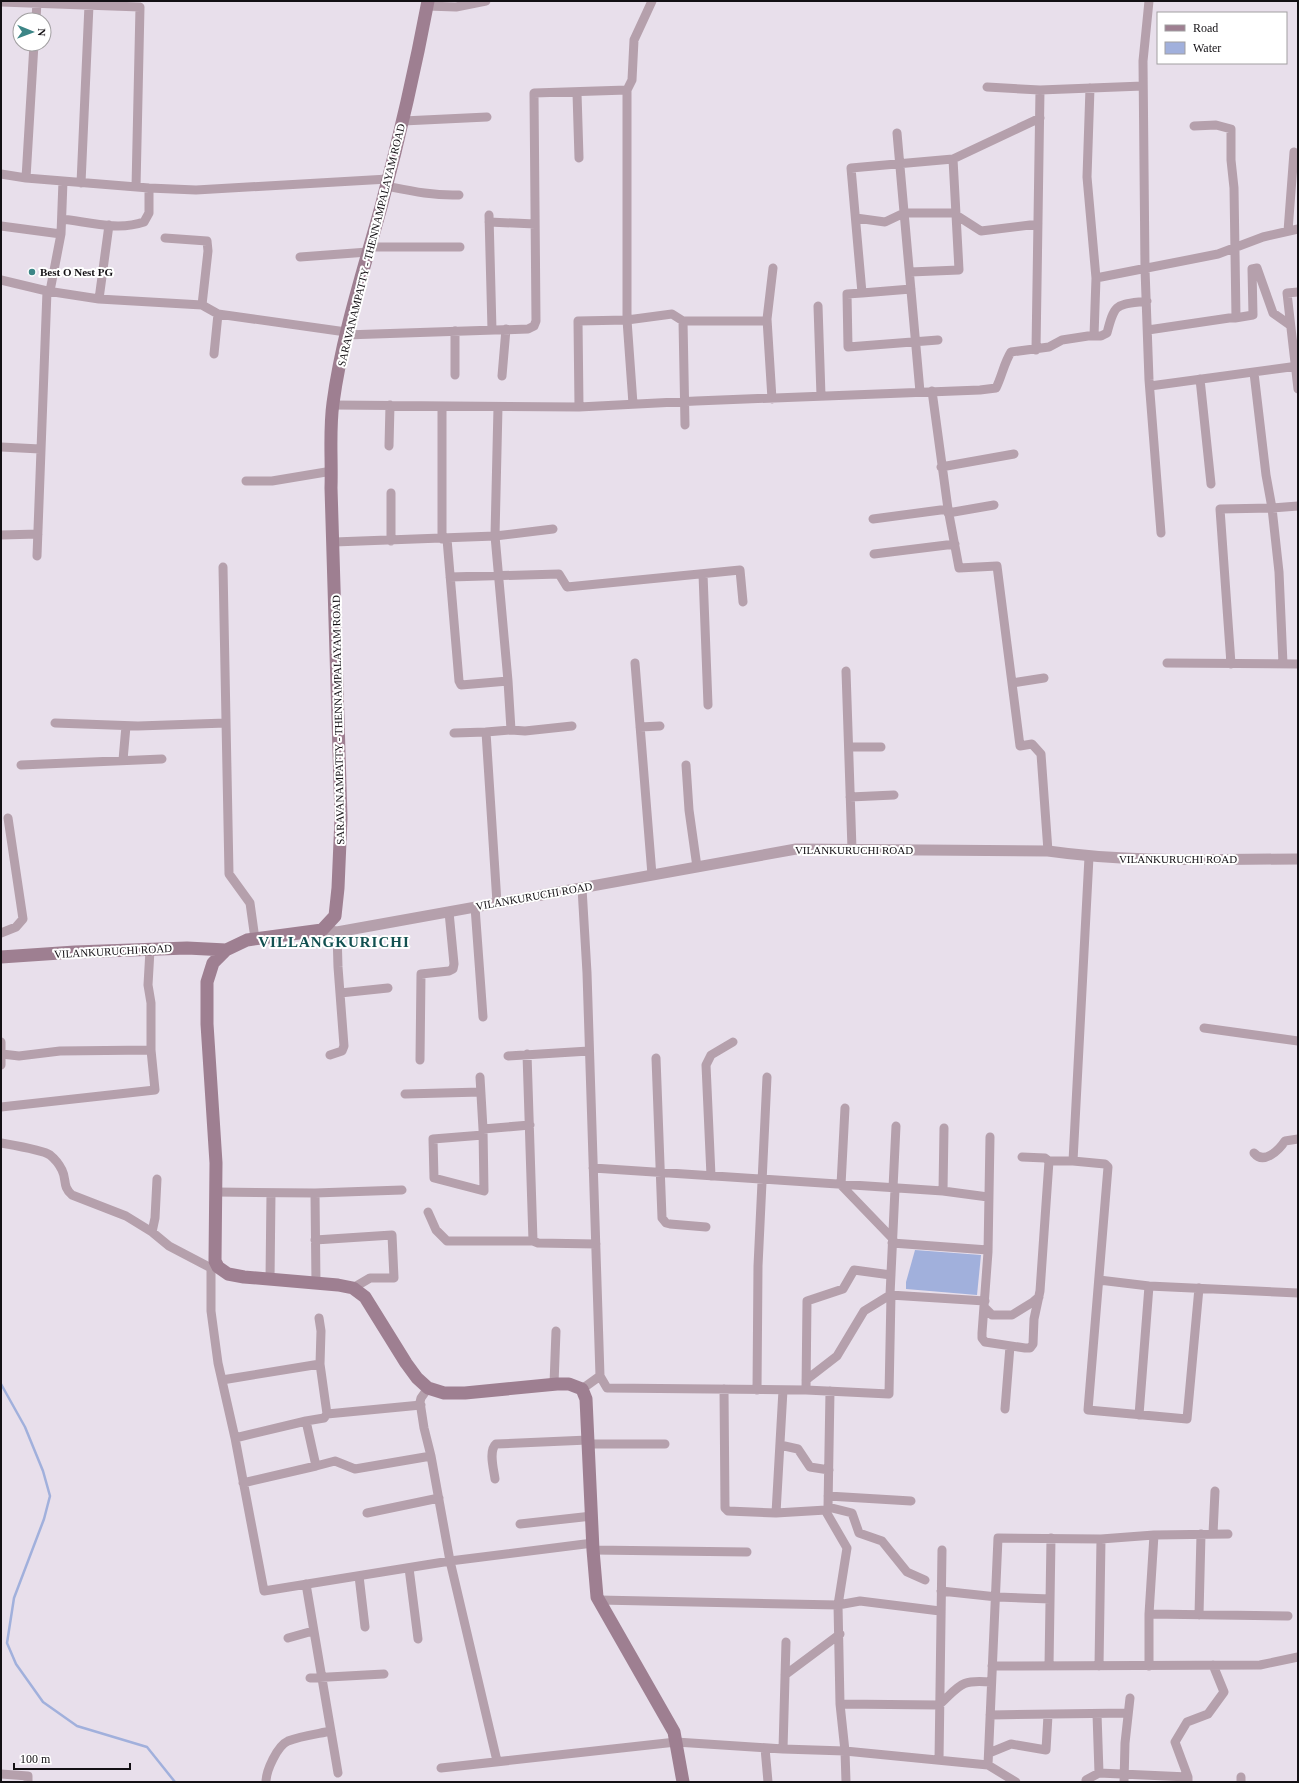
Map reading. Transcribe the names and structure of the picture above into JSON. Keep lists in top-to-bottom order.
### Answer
{
  "streets": {
    "main road": ["SARAVANAMPATTY - THENNAMPALAYAM ROAD", "VILANKURUCHI ROAD"]
  },
  "crossings": [
    ["SARAVANAMPATTY - THENNAMPALAYAM ROAD", "VILANKURUCHI ROAD"]
  ],
  "districts": ["VILLANGKURICHI"],
  "places": ["Best O Nest PG"],
  "legend": ["Road", "Water"],
  "scale_bar": "100 m",
  "north": "right"
}
